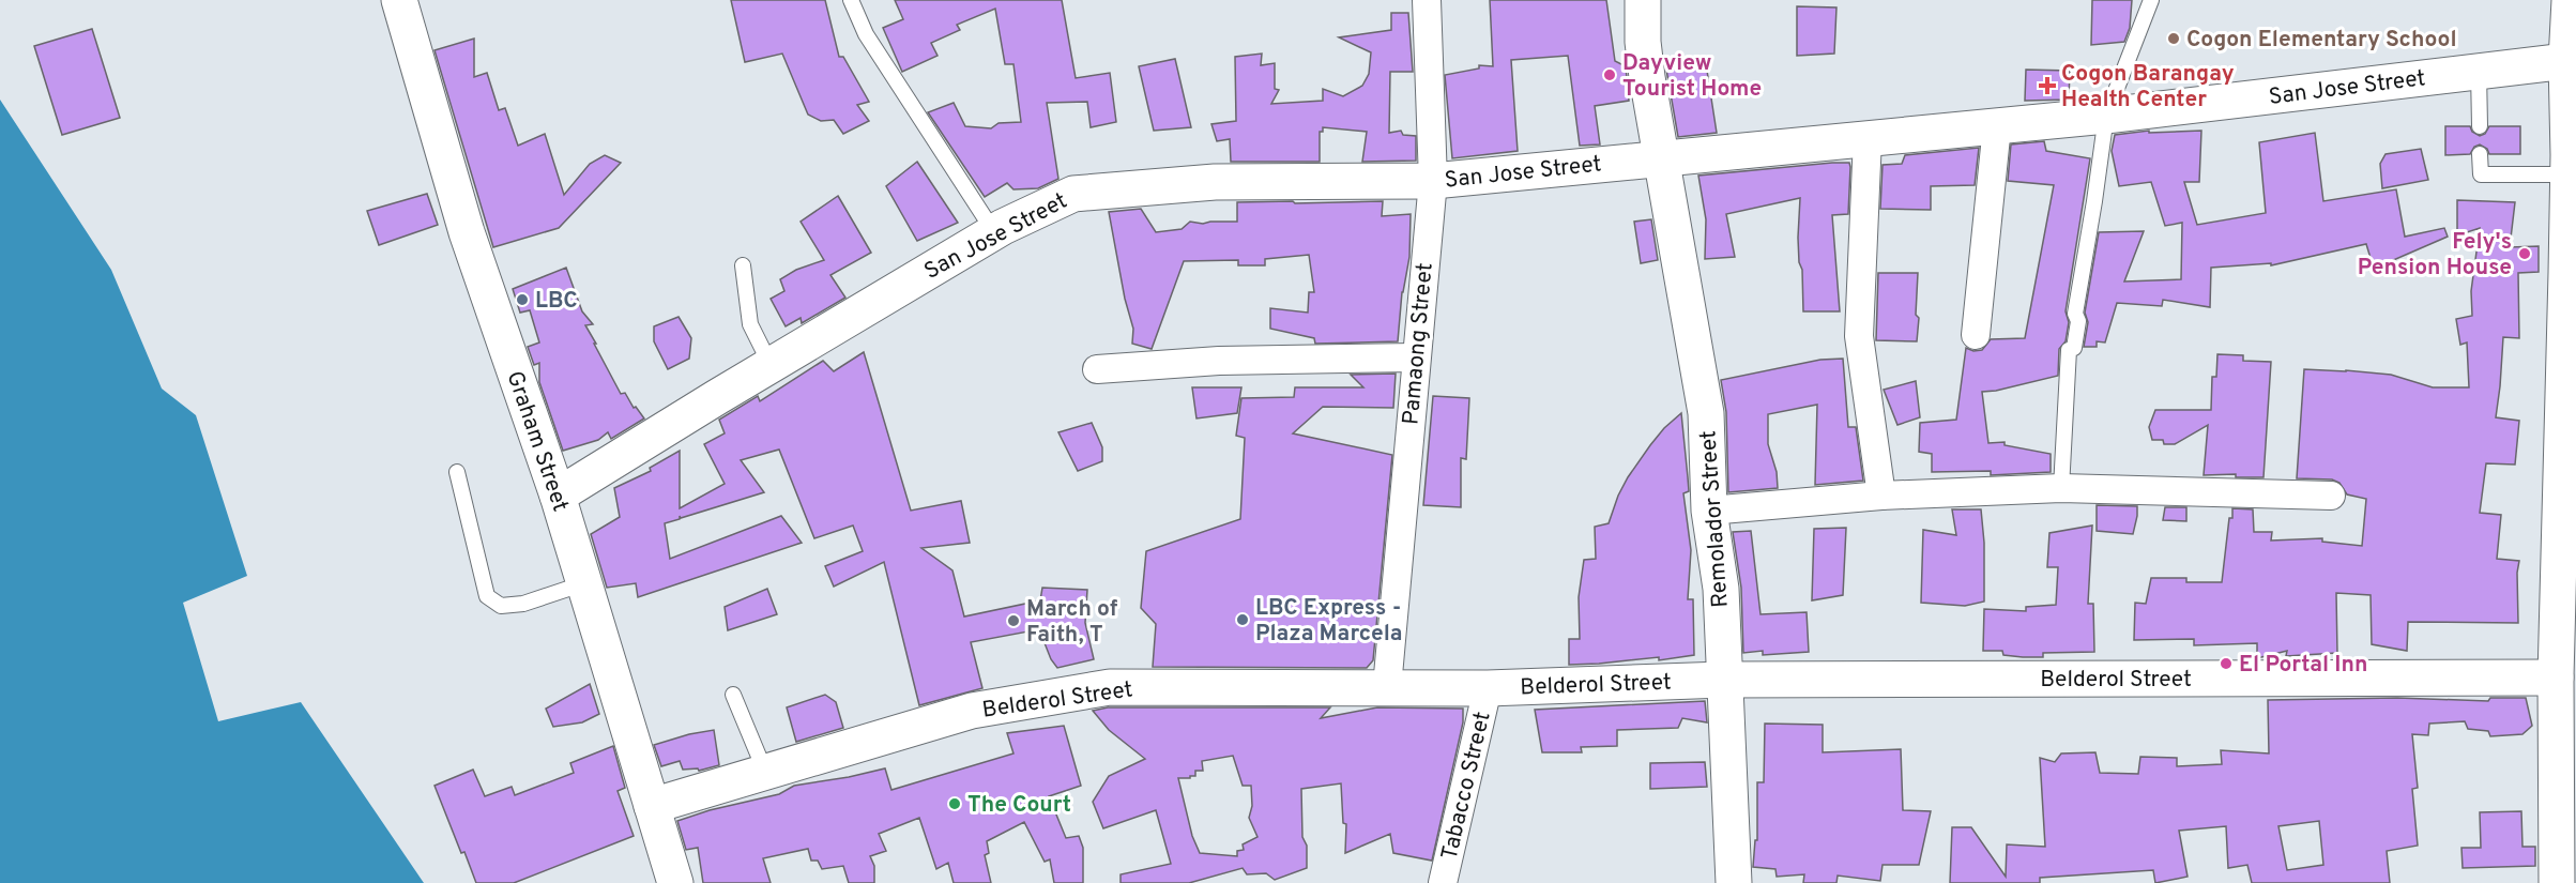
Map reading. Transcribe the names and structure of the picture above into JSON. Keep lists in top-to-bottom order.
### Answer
{
  "streets": {
    "street": [
      "San Jose Street",
      "Pamaong Street",
      "Graham Street",
      "Remolador Street",
      "Belderol Street",
      "Tabacco Street"
    ]
  },
  "crossings": [
    ["San Jose Street", "Pamaong Street"],
    ["San Jose Street", "Graham Street"],
    ["San Jose Street", "Remolador Street"],
    ["Pamaong Street", "Belderol Street"],
    ["Graham Street", "Belderol Street"],
    ["Remolador Street", "Belderol Street"],
    ["Belderol Street", "Tabacco Street"]
  ],
  "places": {
    "other": [
      "Cogon Elementary School",
      "Dayview Tourist Home",
      "Fely's Pension House",
      "LBC",
      "LBC Express - Plaza Marcela",
      "March of Faith, T",
      "El Portal Inn",
      "The Court"
    ],
    "health": ["Cogon Barangay Health Center"]
  }
}
